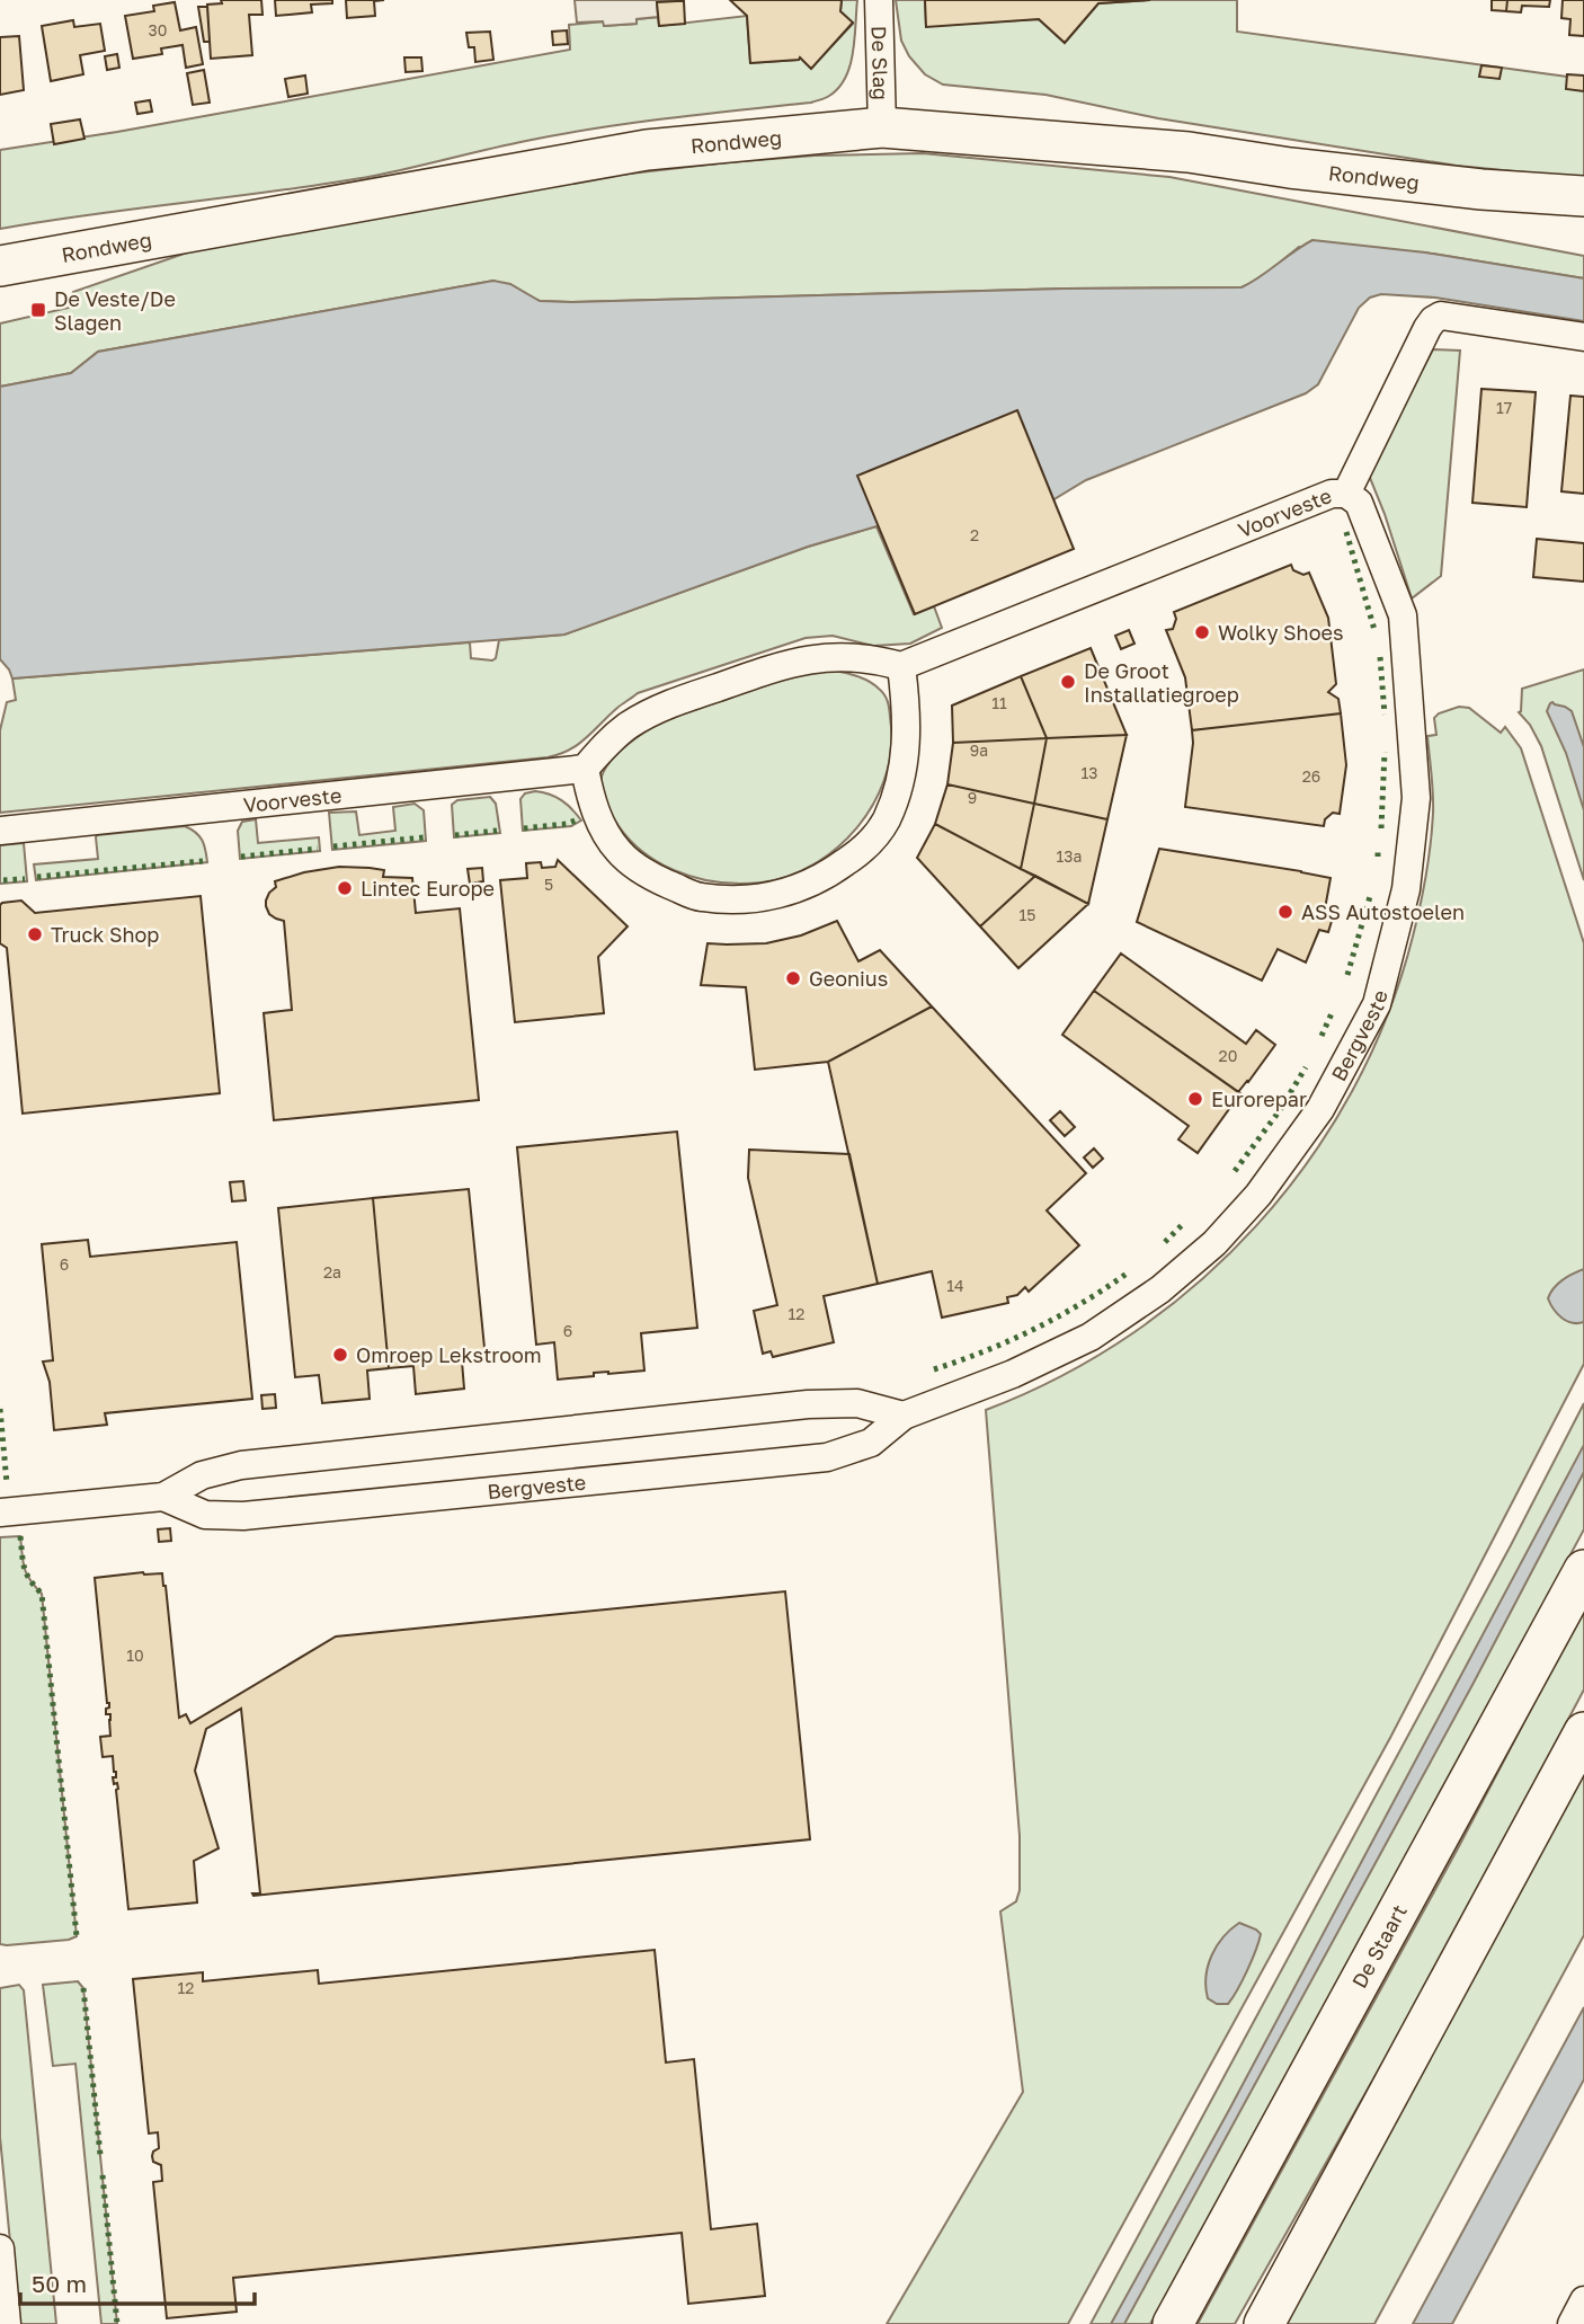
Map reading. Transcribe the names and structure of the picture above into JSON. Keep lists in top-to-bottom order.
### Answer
{
  "streets": {
    "main road": ["Rondweg", "De Staart"],
    "street": ["De Slag", "Voorveste", "Bergveste"]
  },
  "crossings": [
    ["De Slag", "Rondweg"],
    ["Voorveste", "Bergveste"]
  ],
  "places": {
    "transit": ["De Veste/De Slagen"],
    "other": [
      "Wolky Shoes",
      "De Groot Installatiegroep",
      "Lintec Europe",
      "ASS Autostoelen",
      "Truck Shop",
      "Geonius",
      "Eurorepar",
      "Omroep Lekstroom"
    ]
  },
  "house_numbers": [
    "30",
    "17",
    "2",
    "11",
    "9a",
    "13",
    "26",
    "9",
    "13a",
    "5",
    "15",
    "20",
    "6",
    "2a",
    "14",
    "12",
    "6",
    "10",
    "12"
  ],
  "scale_bar": "50 m"
}
